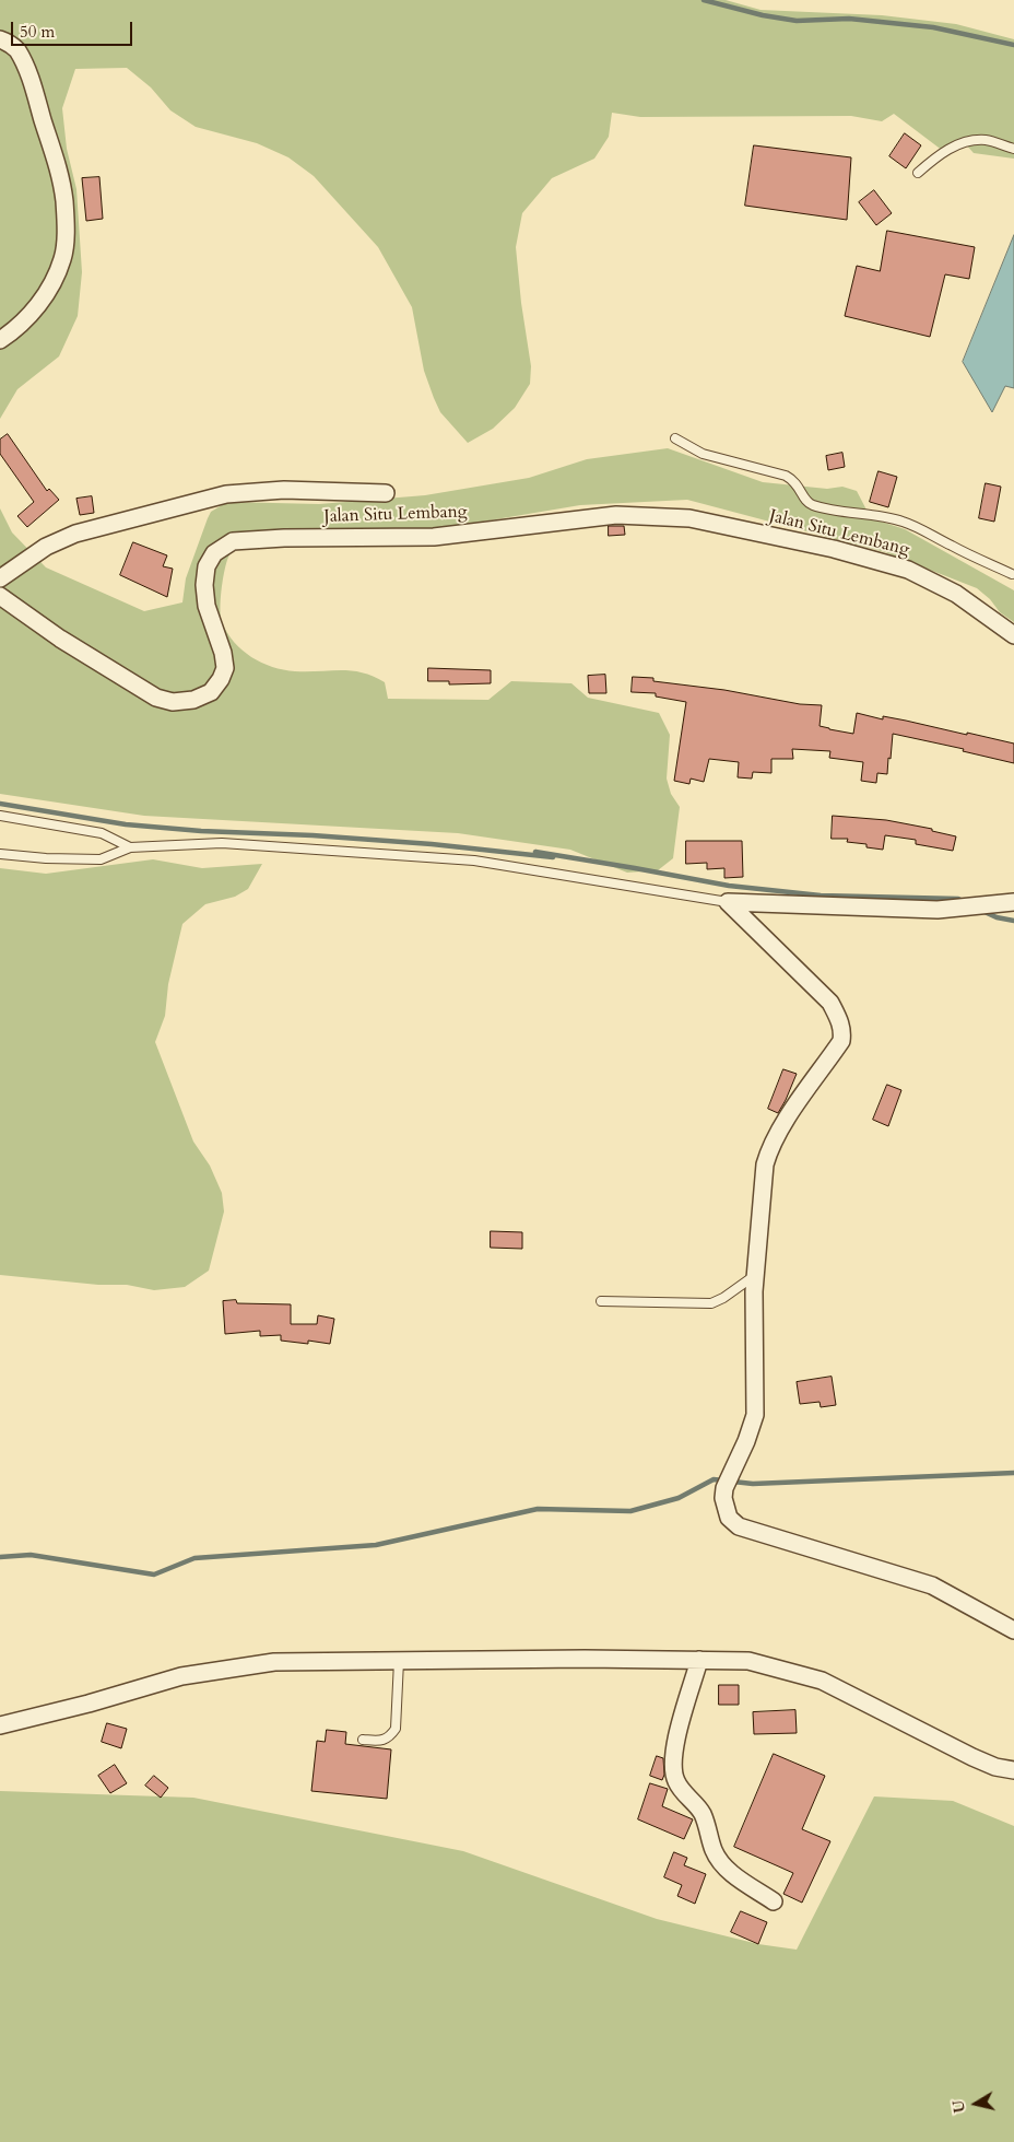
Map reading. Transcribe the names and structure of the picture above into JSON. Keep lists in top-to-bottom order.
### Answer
{
  "streets": {
    "street": ["Jalan Situ Lembang"]
  },
  "scale_bar": "50 m",
  "north": "left"
}
